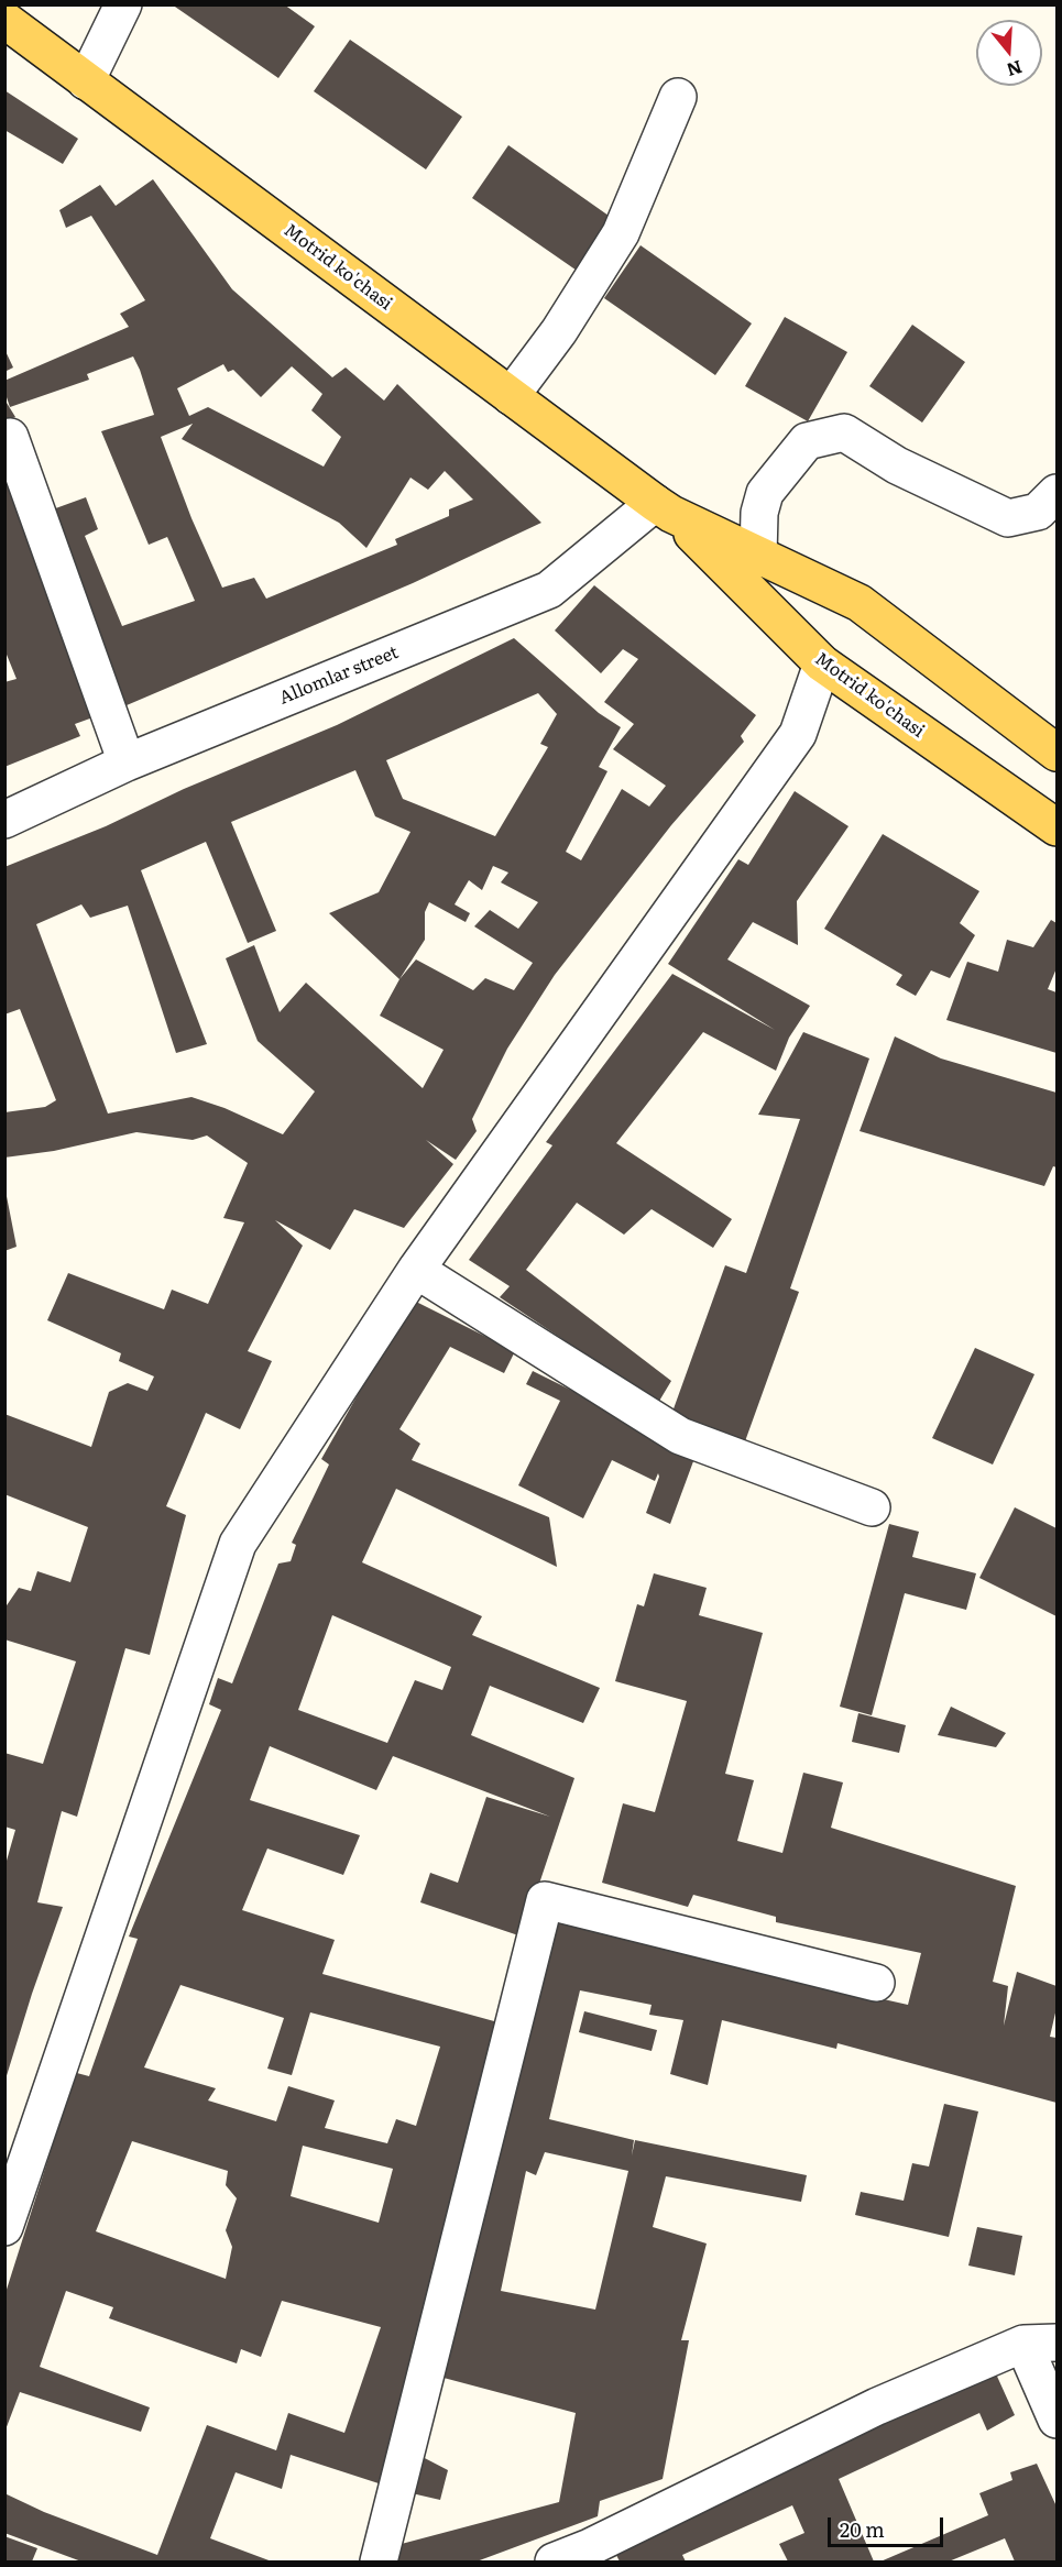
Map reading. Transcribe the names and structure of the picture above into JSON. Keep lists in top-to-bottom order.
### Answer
{
  "streets": {
    "main road": ["Motrid ko'chasi"],
    "street": ["Allomlar street"]
  },
  "crossings": [
    ["Motrid ko'chasi", "Allomlar street"]
  ],
  "scale_bar": "20 m",
  "north": "bottom"
}
